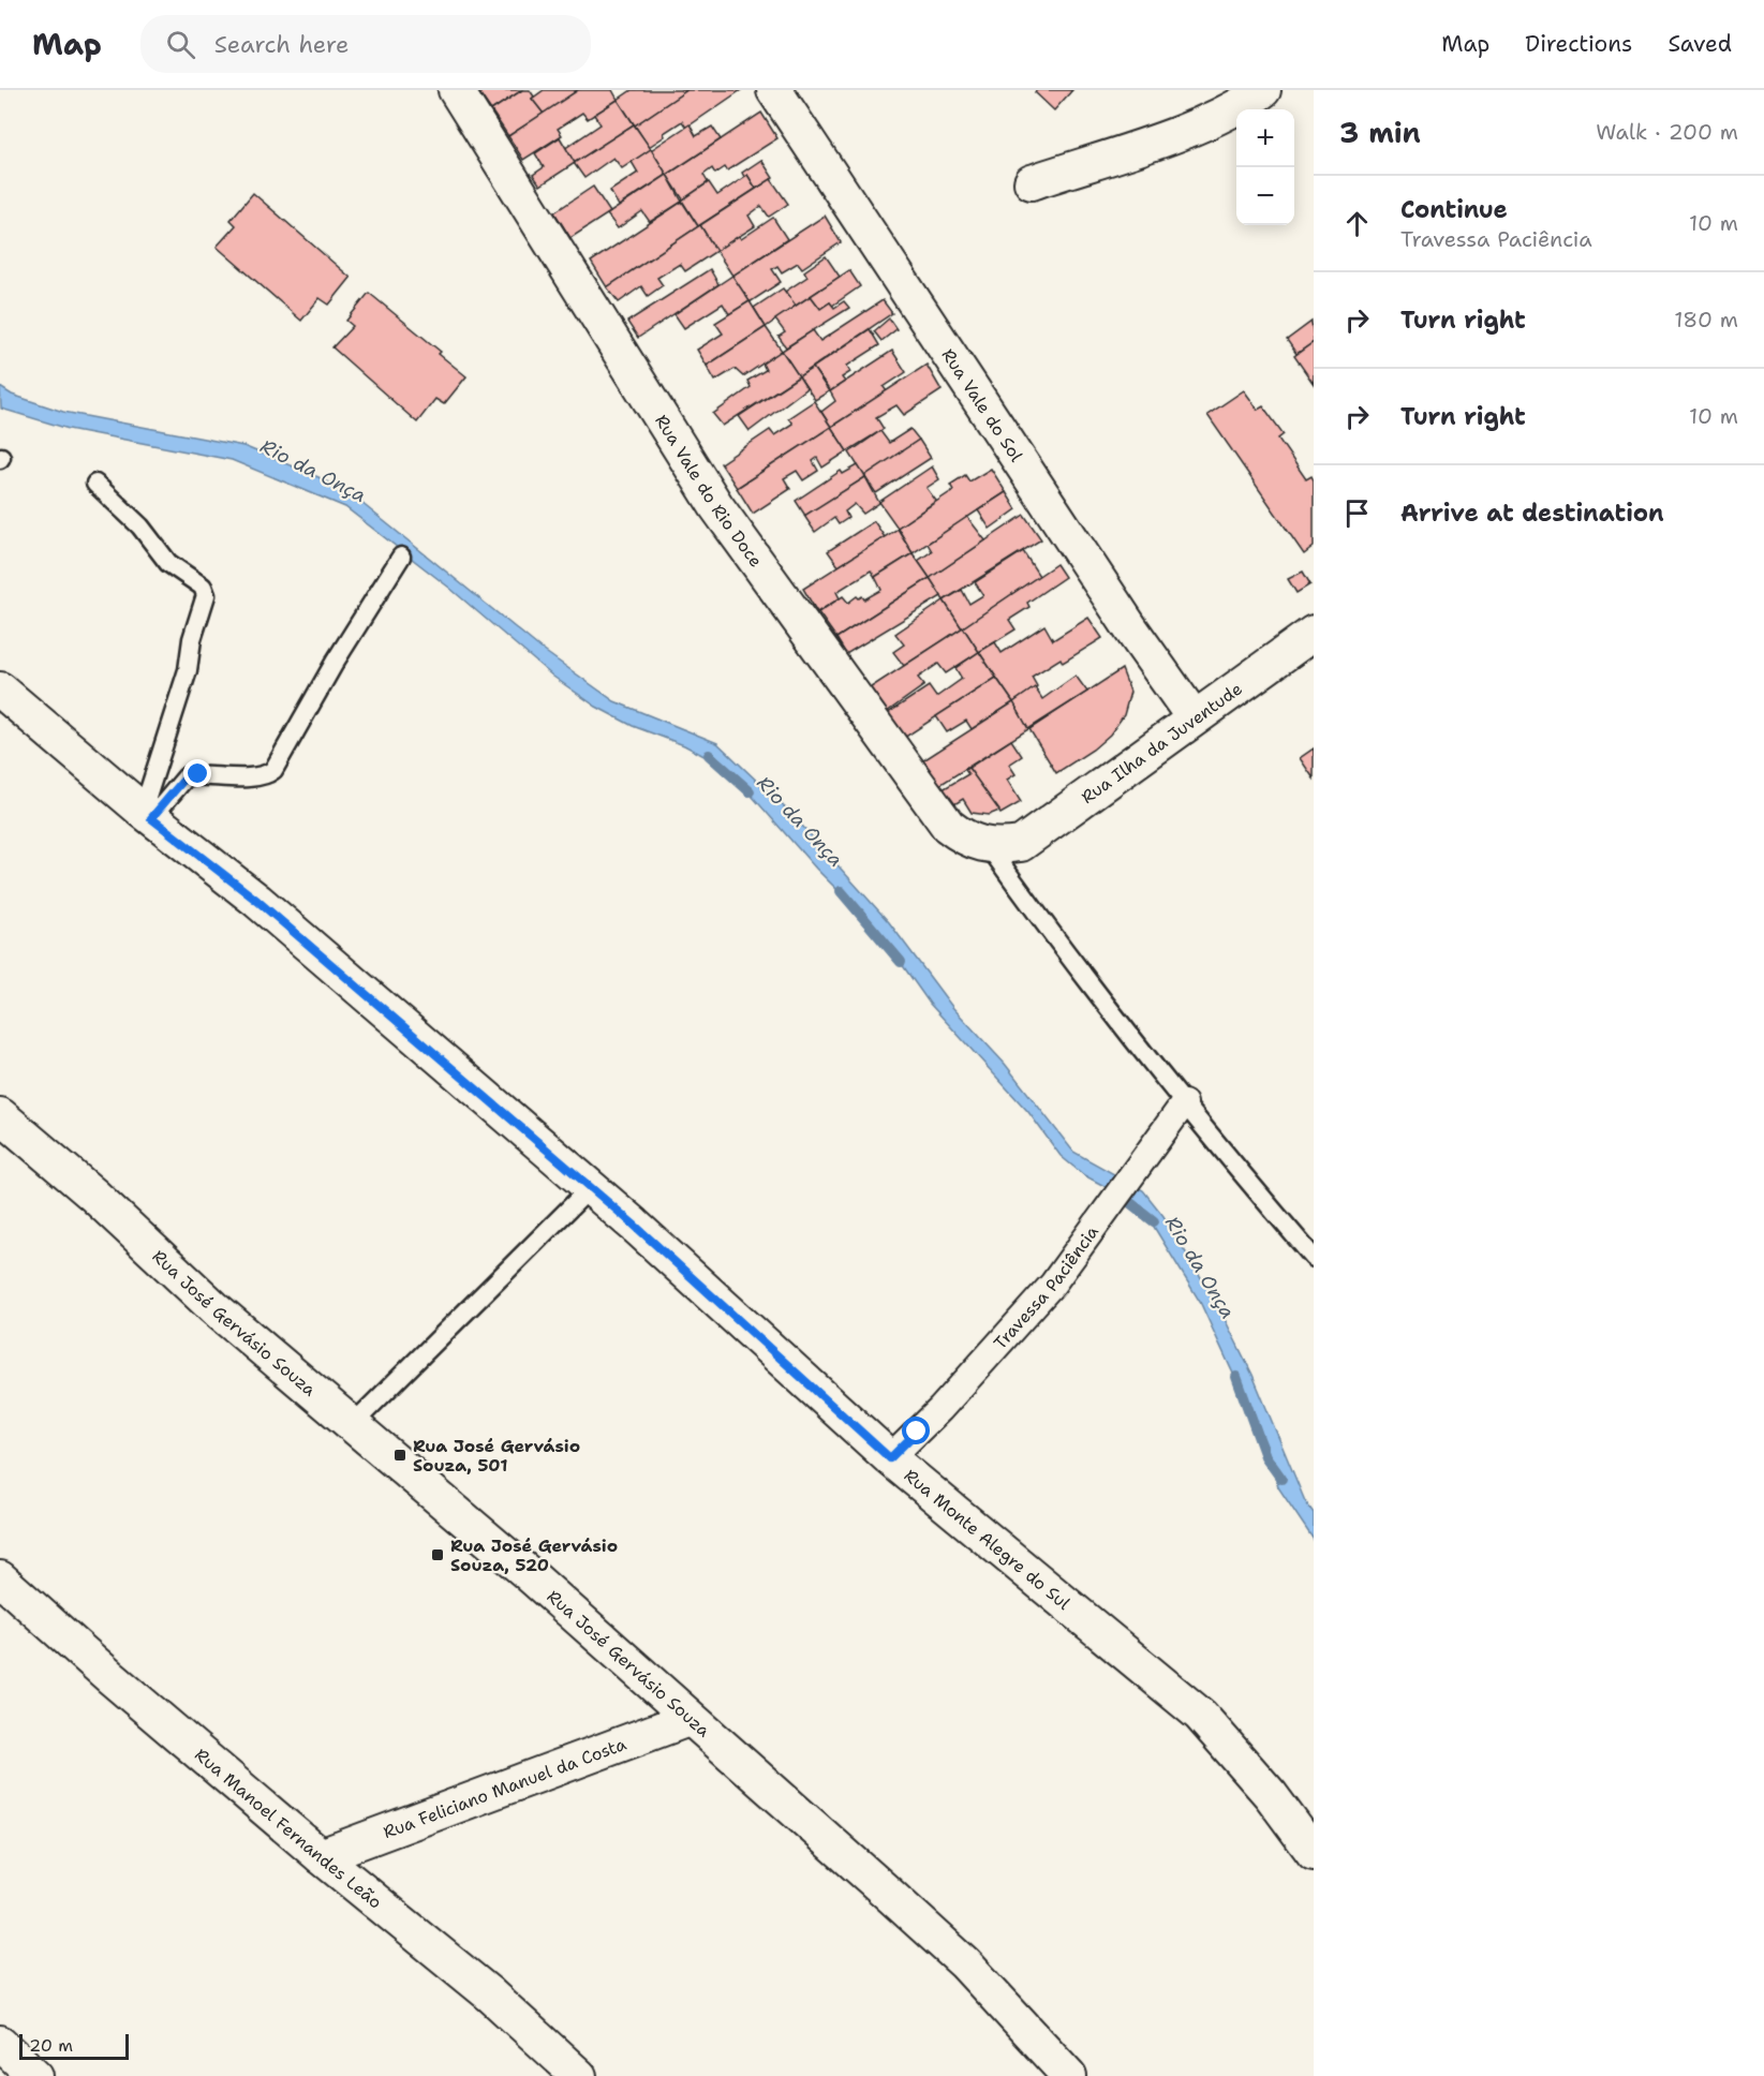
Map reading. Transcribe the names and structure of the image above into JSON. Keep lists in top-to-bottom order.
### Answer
{
  "streets": {
    "street": [
      "Rua Vale do Sol",
      "Rua Vale do Rio Doce",
      "Rua Ilha da Juventude",
      "Travessa Paciência",
      "Rua José Gervásio Souza",
      "Rua Monte Alegre do Sul",
      "Rua Feliciano Manuel da Costa",
      "Rua Manoel Fernandes Leão"
    ]
  },
  "crossings": [
    ["Rua Vale do Sol", "Rua Ilha da Juventude"],
    ["Rua Vale do Rio Doce", "Rua Ilha da Juventude"],
    ["Travessa Paciência", "Rua Monte Alegre do Sul"],
    ["Rua José Gervásio Souza", "Rua Feliciano Manuel da Costa"],
    ["Rua Feliciano Manuel da Costa", "Rua Manoel Fernandes Leão"]
  ],
  "water": ["Rio da Onça"],
  "places": {
    "transit": ["Rua José Gervásio Souza, 501", "Rua José Gervásio Souza, 520"]
  },
  "scale_bar": "20 m",
  "page": {
    "header": "Map",
    "search": "Search here",
    "nav": ["Map", "Directions", "Saved"],
    "heading": ["3 min", "Walk · 200 m"],
    "map_buttons": ["+", "−"],
    "list": [
      ["Continue", "Travessa Paciência", "10 m"],
      ["Turn right", "180 m"],
      ["Turn right", "10 m"],
      "Arrive at destination"
    ],
    "scale": "20 m"
  }
}
